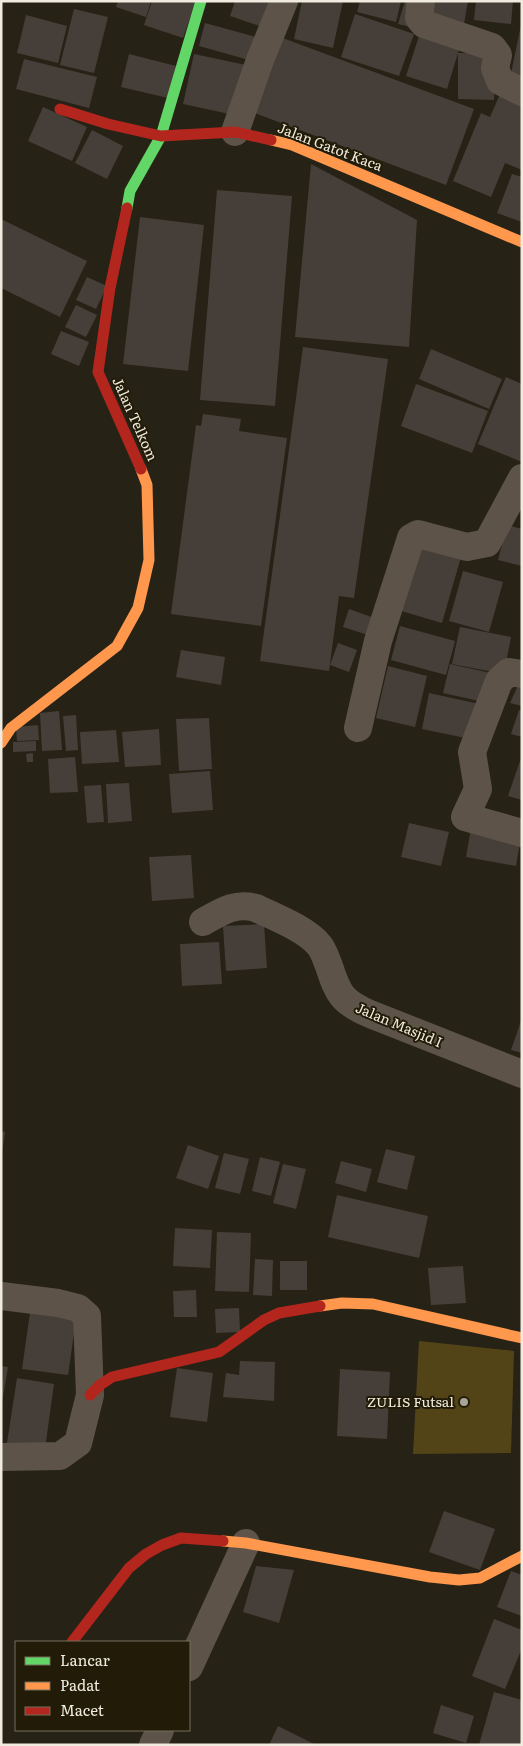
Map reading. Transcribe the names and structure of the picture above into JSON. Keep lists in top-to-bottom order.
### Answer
{
  "streets": {
    "street": ["Jalan Gatot Kaca", "Jalan Telkom", "Jalan Masjid I"]
  },
  "crossings": [
    ["Jalan Gatot Kaca", "Jalan Telkom"]
  ],
  "places": ["ZULIS Futsal"],
  "legend": ["Lancar", "Padat", "Macet"]
}
